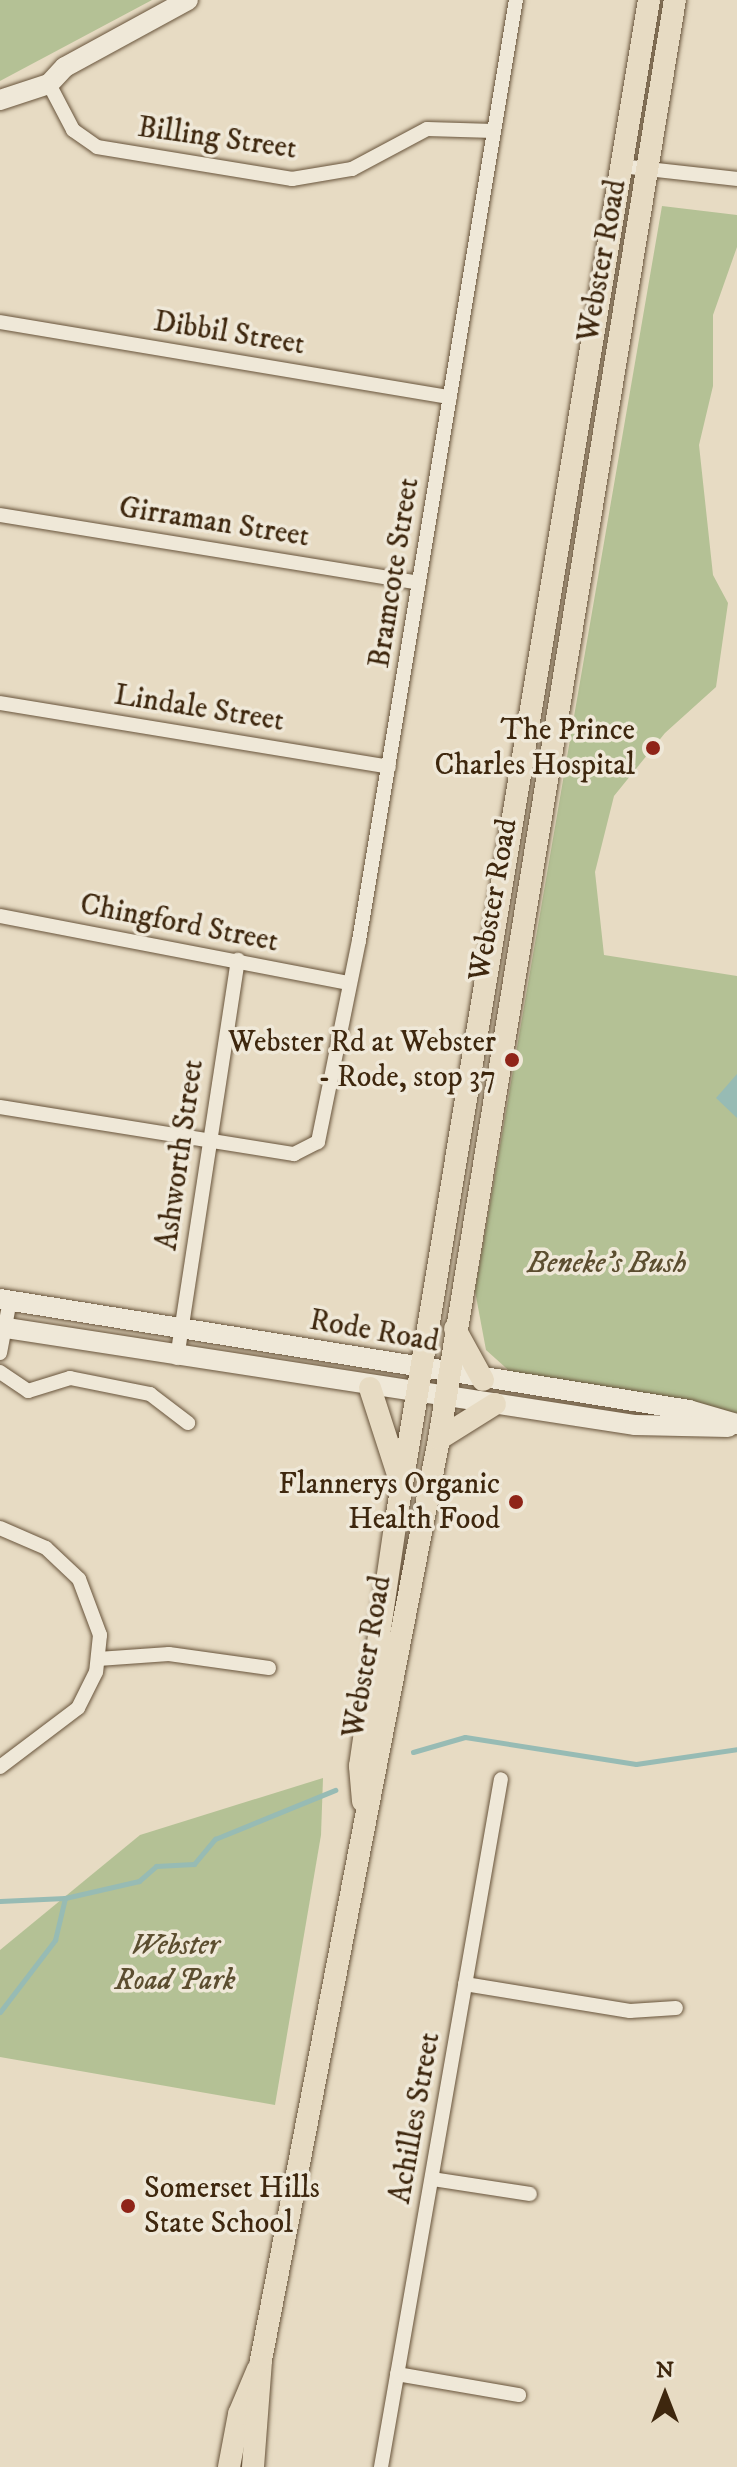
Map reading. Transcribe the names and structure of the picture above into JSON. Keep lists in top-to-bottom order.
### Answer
{
  "streets": {
    "main road": ["Webster Road", "Rode Road"],
    "street": [
      "Billing Street",
      "Dibbil Street",
      "Girraman Street",
      "Bramcote Street",
      "Lindale Street",
      "Chingford Street",
      "Ashworth Street",
      "Achilles Street"
    ]
  },
  "crossings": [
    ["Billing Street", "Bramcote Street"],
    ["Webster Road", "Rode Road"],
    ["Dibbil Street", "Bramcote Street"],
    ["Girraman Street", "Bramcote Street"],
    ["Bramcote Street", "Lindale Street"],
    ["Bramcote Street", "Chingford Street"],
    ["Bramcote Street", "Ashworth Street"],
    ["Chingford Street", "Ashworth Street"],
    ["Ashworth Street", "Rode Road"]
  ],
  "parks": ["Beneke's Bush", "Webster Road Park"],
  "places": [
    "The Prince Charles Hospital",
    "Webster Rd at Webster - Rode, stop 37",
    "Flannerys Organic Health Food",
    "Somerset Hills State School"
  ],
  "north": "top"
}
